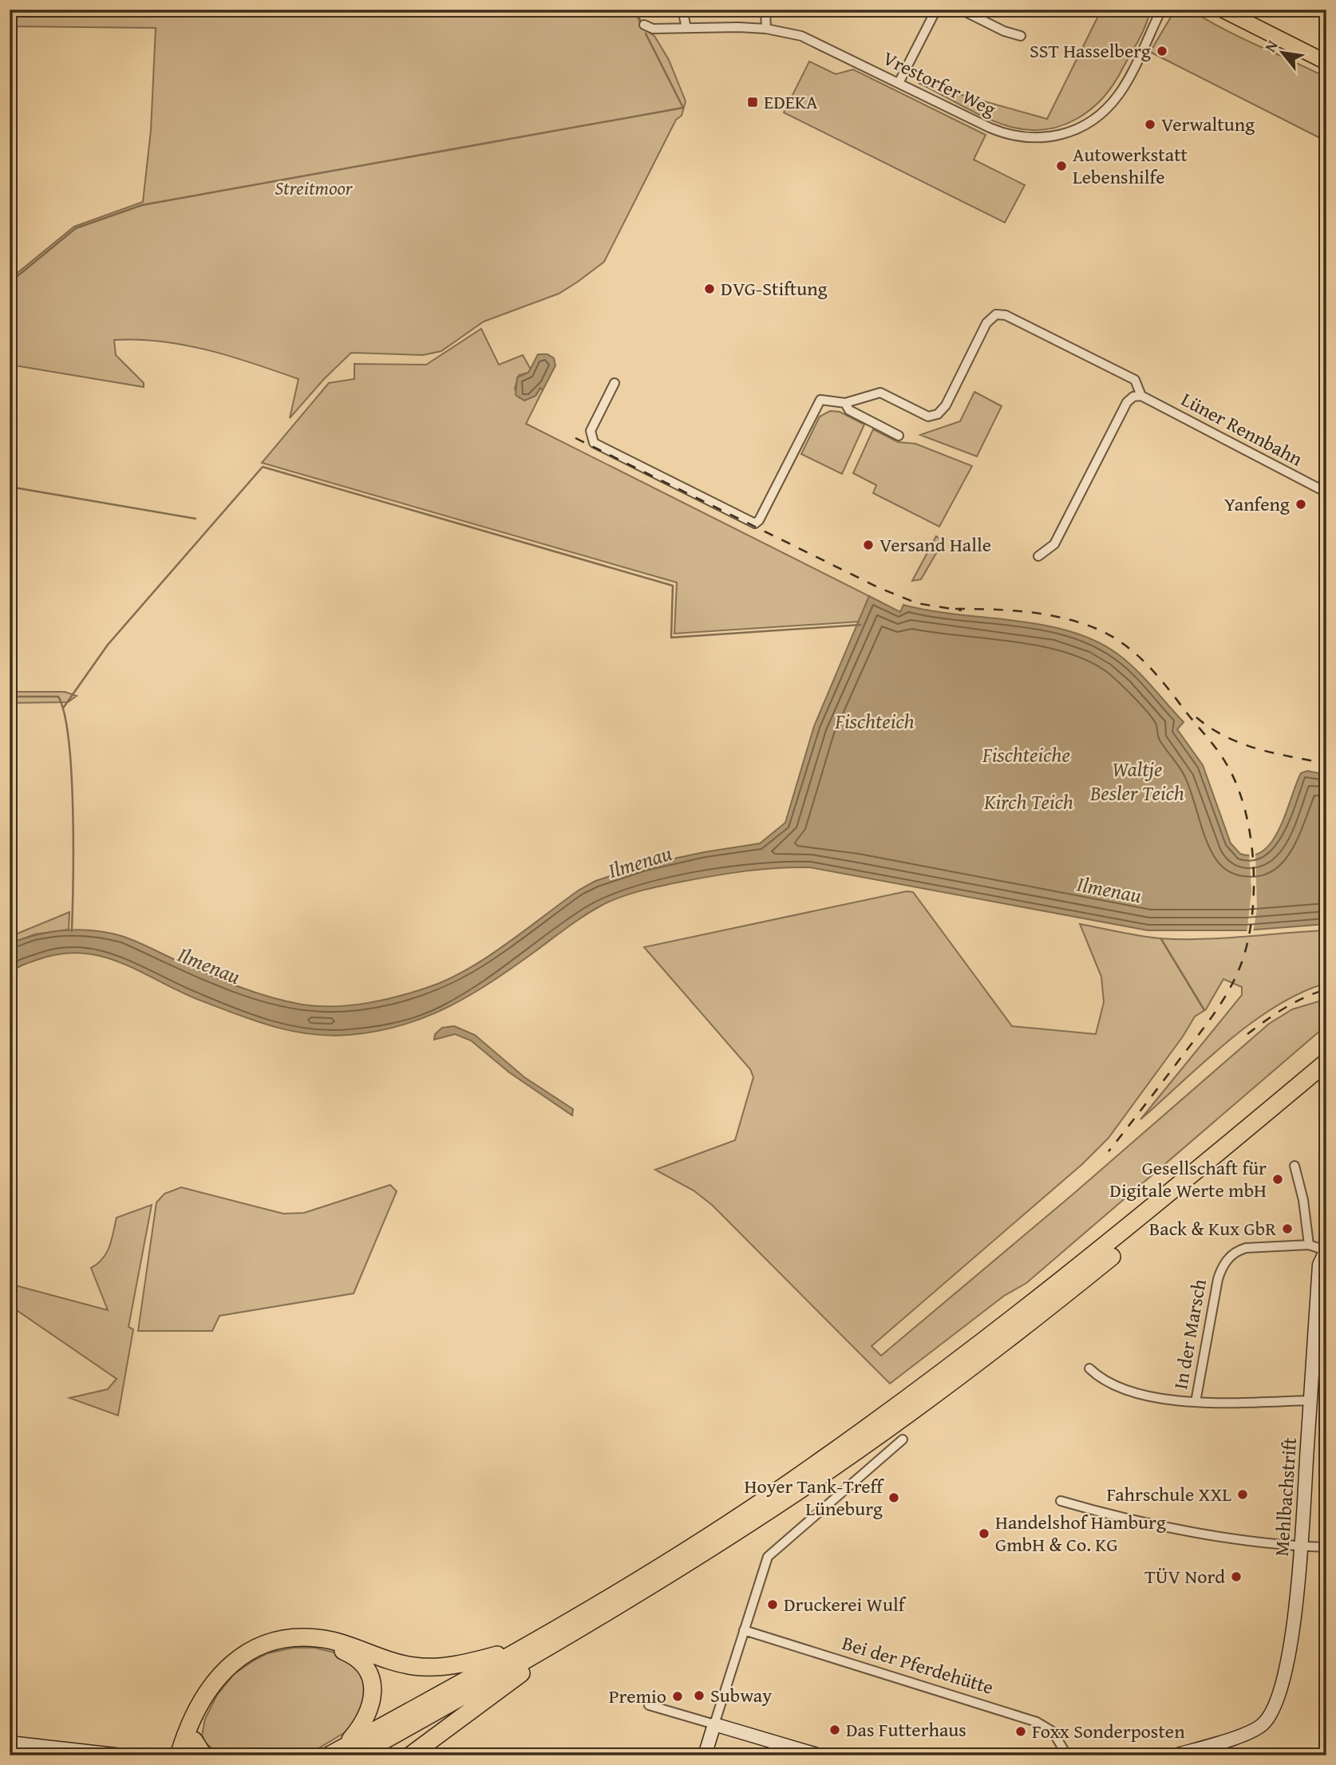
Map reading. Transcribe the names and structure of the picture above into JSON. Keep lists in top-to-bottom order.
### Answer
{
  "streets": {
    "street": [
      "Vrestorfer Weg",
      "Lüner Rennbahn",
      "In der Marsch",
      "Mehlbachstrift",
      "Bei der Pferdehütte"
    ]
  },
  "crossings": [
    ["In der Marsch", "Mehlbachstrift"]
  ],
  "water": [
    "Fischteich",
    "Fischteiche",
    "Waltje Besler Teich",
    "Kirch Teich",
    "Ilmenau"
  ],
  "parks": ["Streitmoor"],
  "places": {
    "other": [
      "SST Hasselberg",
      "Verwaltung",
      "Autowerkstatt Lebenshilfe",
      "DVG-Stiftung",
      "Yanfeng",
      "Versand Halle",
      "Gesellschaft für Digitale Werte mbH",
      "Back & Kux GbR",
      "Fahrschule XXL",
      "Hoyer Tank-Treff Lüneburg",
      "Handelshof Hamburg GmbH & Co. KG",
      "TÜV Nord",
      "Druckerei Wulf",
      "Subway",
      "Premio",
      "Das Futterhaus",
      "Foxx Sonderposten"
    ],
    "transit": ["EDEKA"]
  },
  "north": "top left"
}
